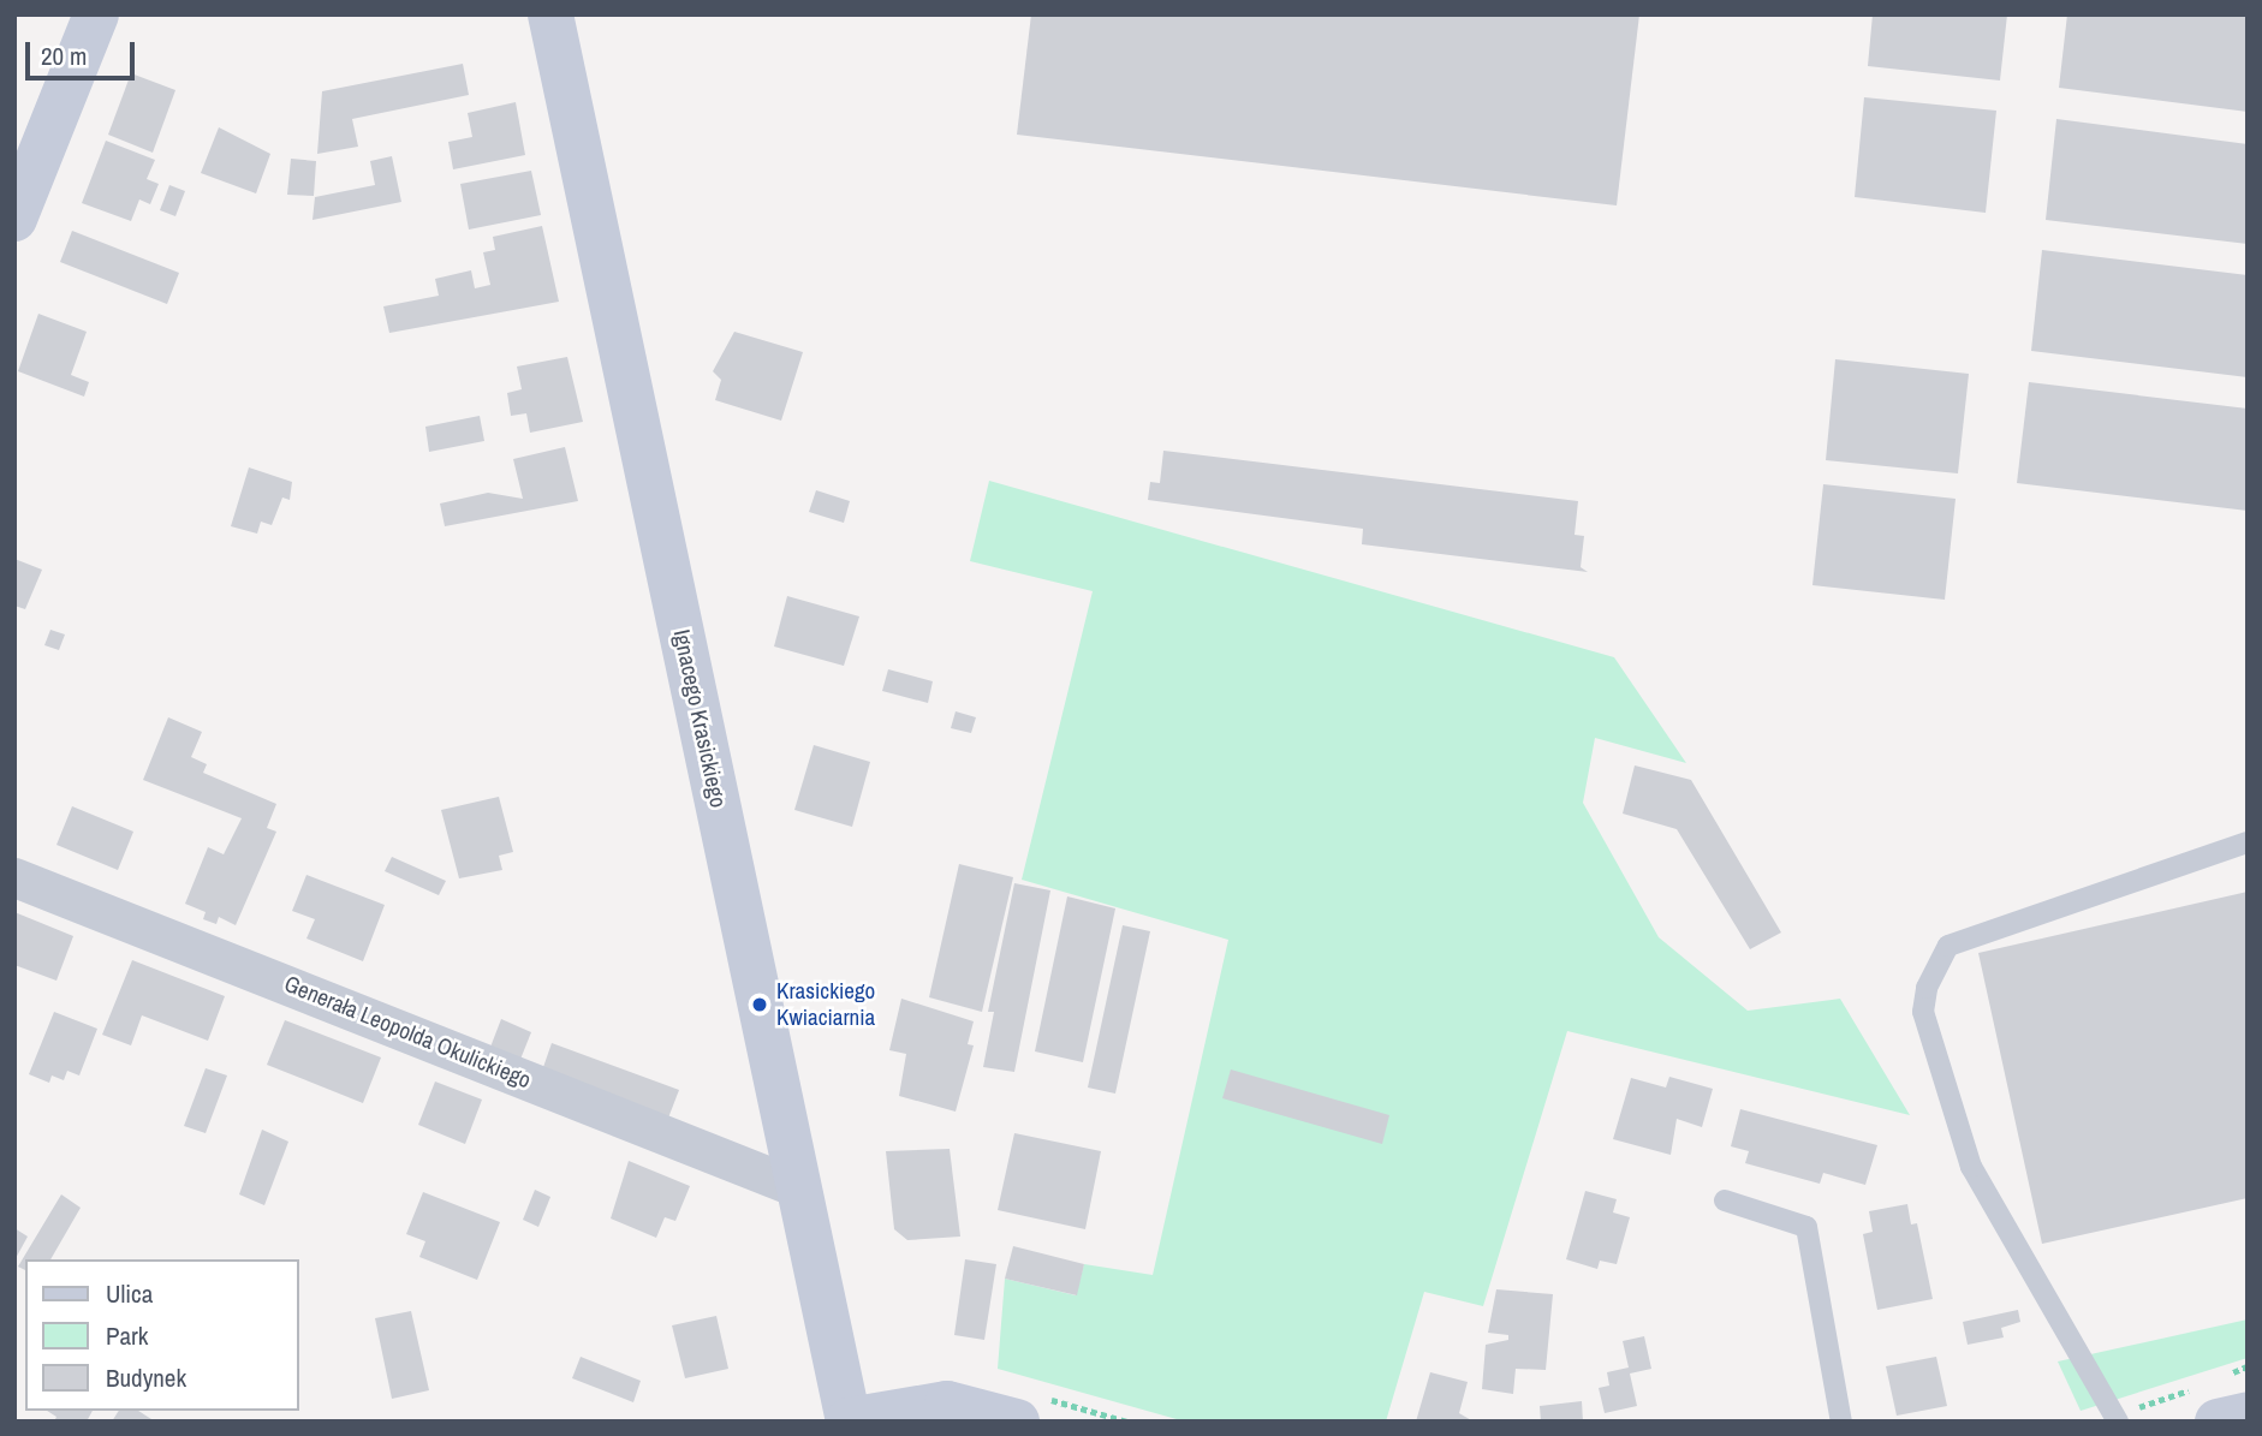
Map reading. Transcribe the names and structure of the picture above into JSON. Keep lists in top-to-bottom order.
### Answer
{
  "streets": {
    "street": ["Ignacego Krasickiego", "Generała Leopolda Okulickiego"]
  },
  "crossings": [
    ["Ignacego Krasickiego", "Generała Leopolda Okulickiego"]
  ],
  "places": ["Krasickiego Kwiaciarnia"],
  "legend": ["Ulica", "Park", "Budynek"],
  "scale_bar": "20 m"
}
